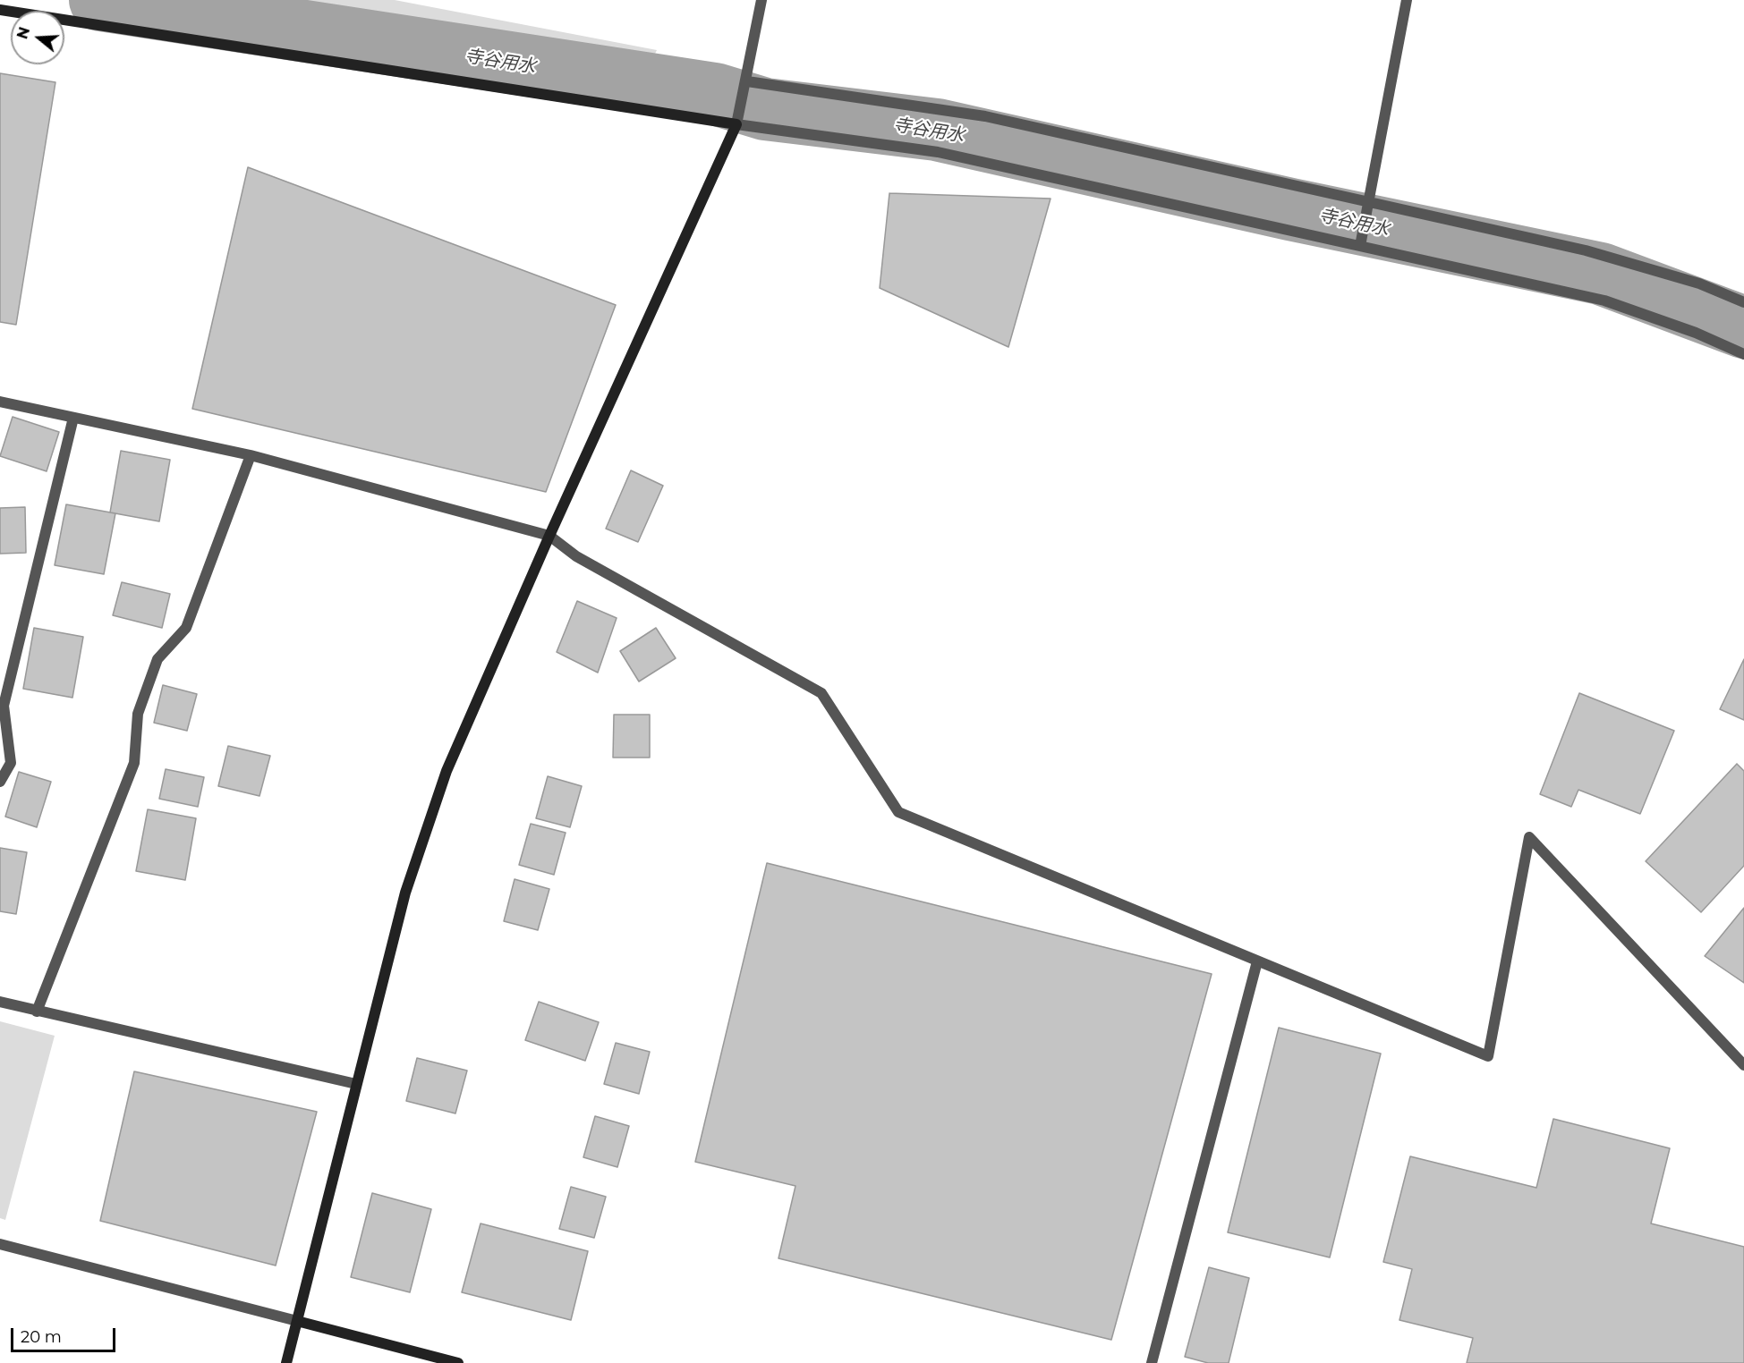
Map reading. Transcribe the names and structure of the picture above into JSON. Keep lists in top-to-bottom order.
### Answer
{
  "water": ["寺谷用水"],
  "scale_bar": "20 m",
  "north": "left"
}
